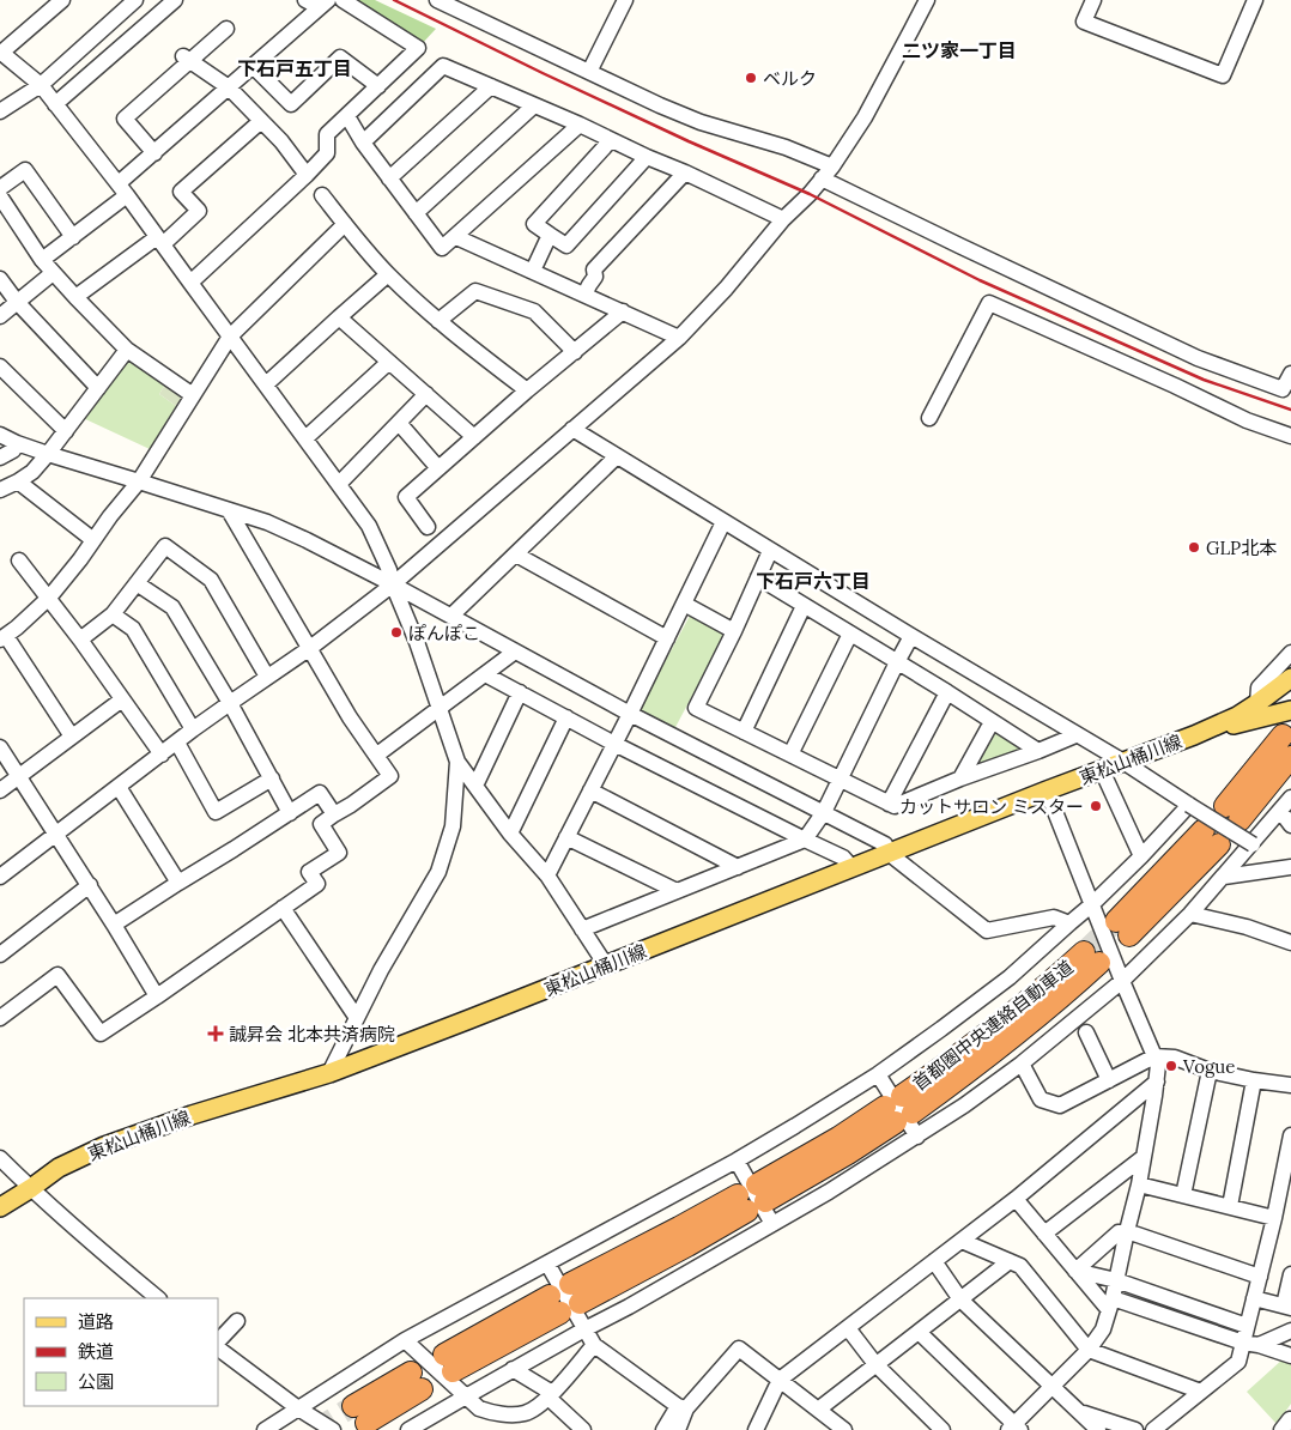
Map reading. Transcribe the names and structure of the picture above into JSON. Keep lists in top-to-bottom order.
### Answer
{
  "streets": {
    "highway": ["首都圏中央連絡自動車道"],
    "main road": ["東松山桶川線"]
  },
  "districts": ["二ツ家一丁目", "下石戸五丁目", "下石戸六丁目"],
  "places": {
    "other": [
      "ベルク",
      "GLP北本",
      "ぽんぽこ",
      "カットサロン ミスター",
      "Vogue"
    ],
    "health": ["誠昇会 北本共済病院"]
  },
  "legend": ["道路", "鉄道", "公園"]
}
